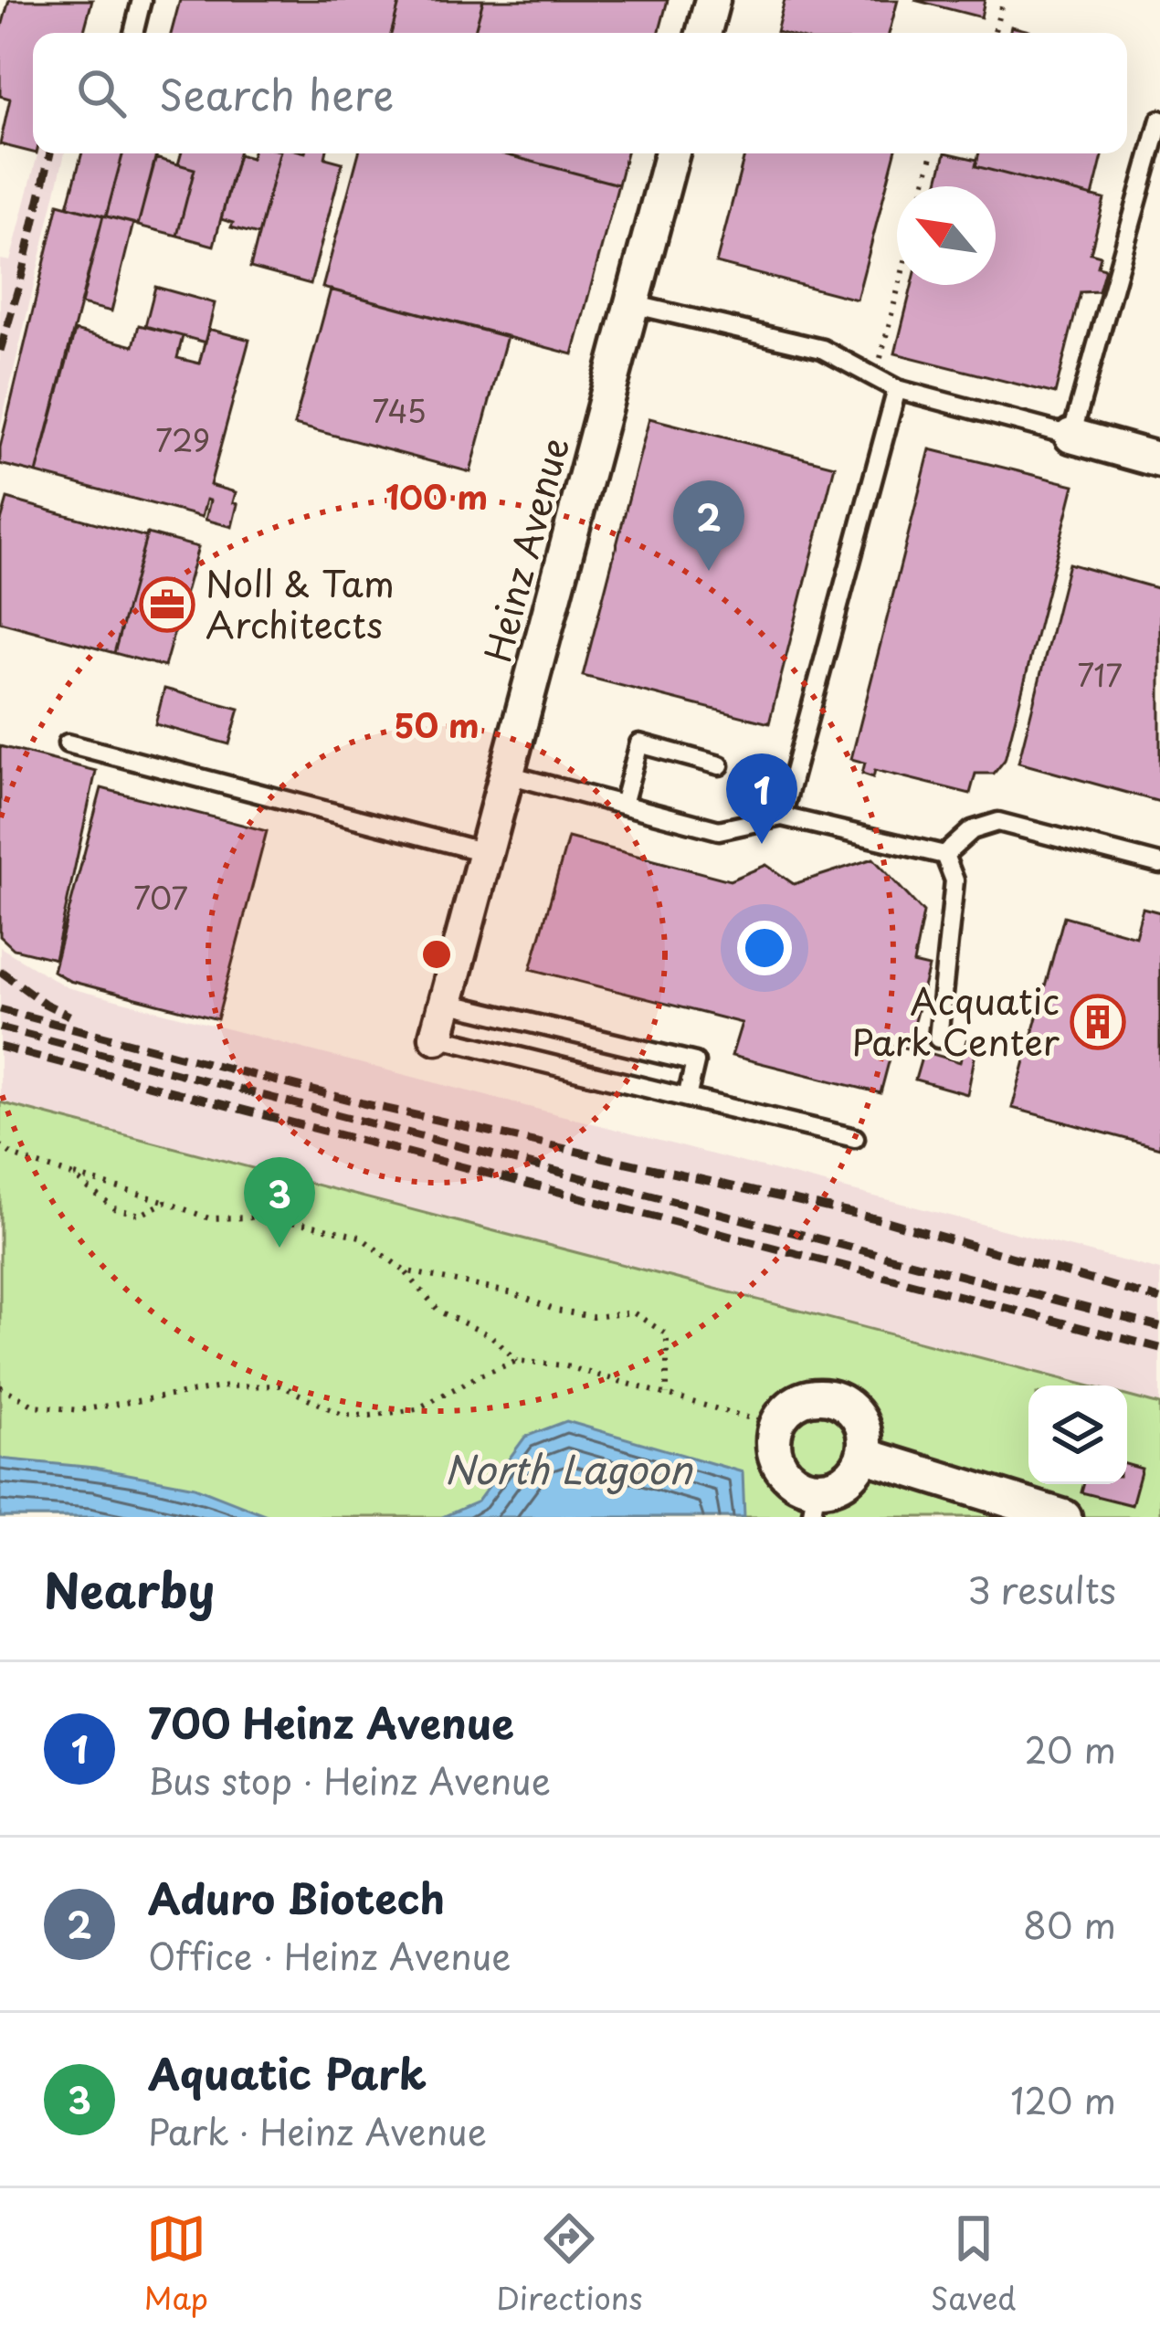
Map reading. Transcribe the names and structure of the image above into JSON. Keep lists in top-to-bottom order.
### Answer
{
  "streets": {
    "street": ["Heinz Avenue"]
  },
  "water": ["North Lagoon"],
  "places": {
    "office": ["Noll & Tam Architects"],
    "building": ["Acquatic Park Center"]
  },
  "house_numbers": [
    "745",
    "729",
    "717",
    "707"
  ],
  "north": "top left",
  "page": {
    "search": "Search here",
    "pins": ["2", "1", "3"],
    "heading": ["Nearby", "3 results"],
    "list": [
      {
        "mark": "1",
        "name": "700 Heinz Avenue",
        "note": "Bus stop · Heinz Avenue",
        "value": "20 m"
      },
      {
        "mark": "2",
        "name": "Aduro Biotech",
        "note": "Office · Heinz Avenue",
        "value": "80 m"
      },
      {
        "mark": "3",
        "name": "Aquatic Park",
        "note": "Park · Heinz Avenue",
        "value": "120 m"
      }
    ],
    "nav": ["Map", "Directions", "Saved"]
  },
  "rings": ["100 m", "50 m"]
}
